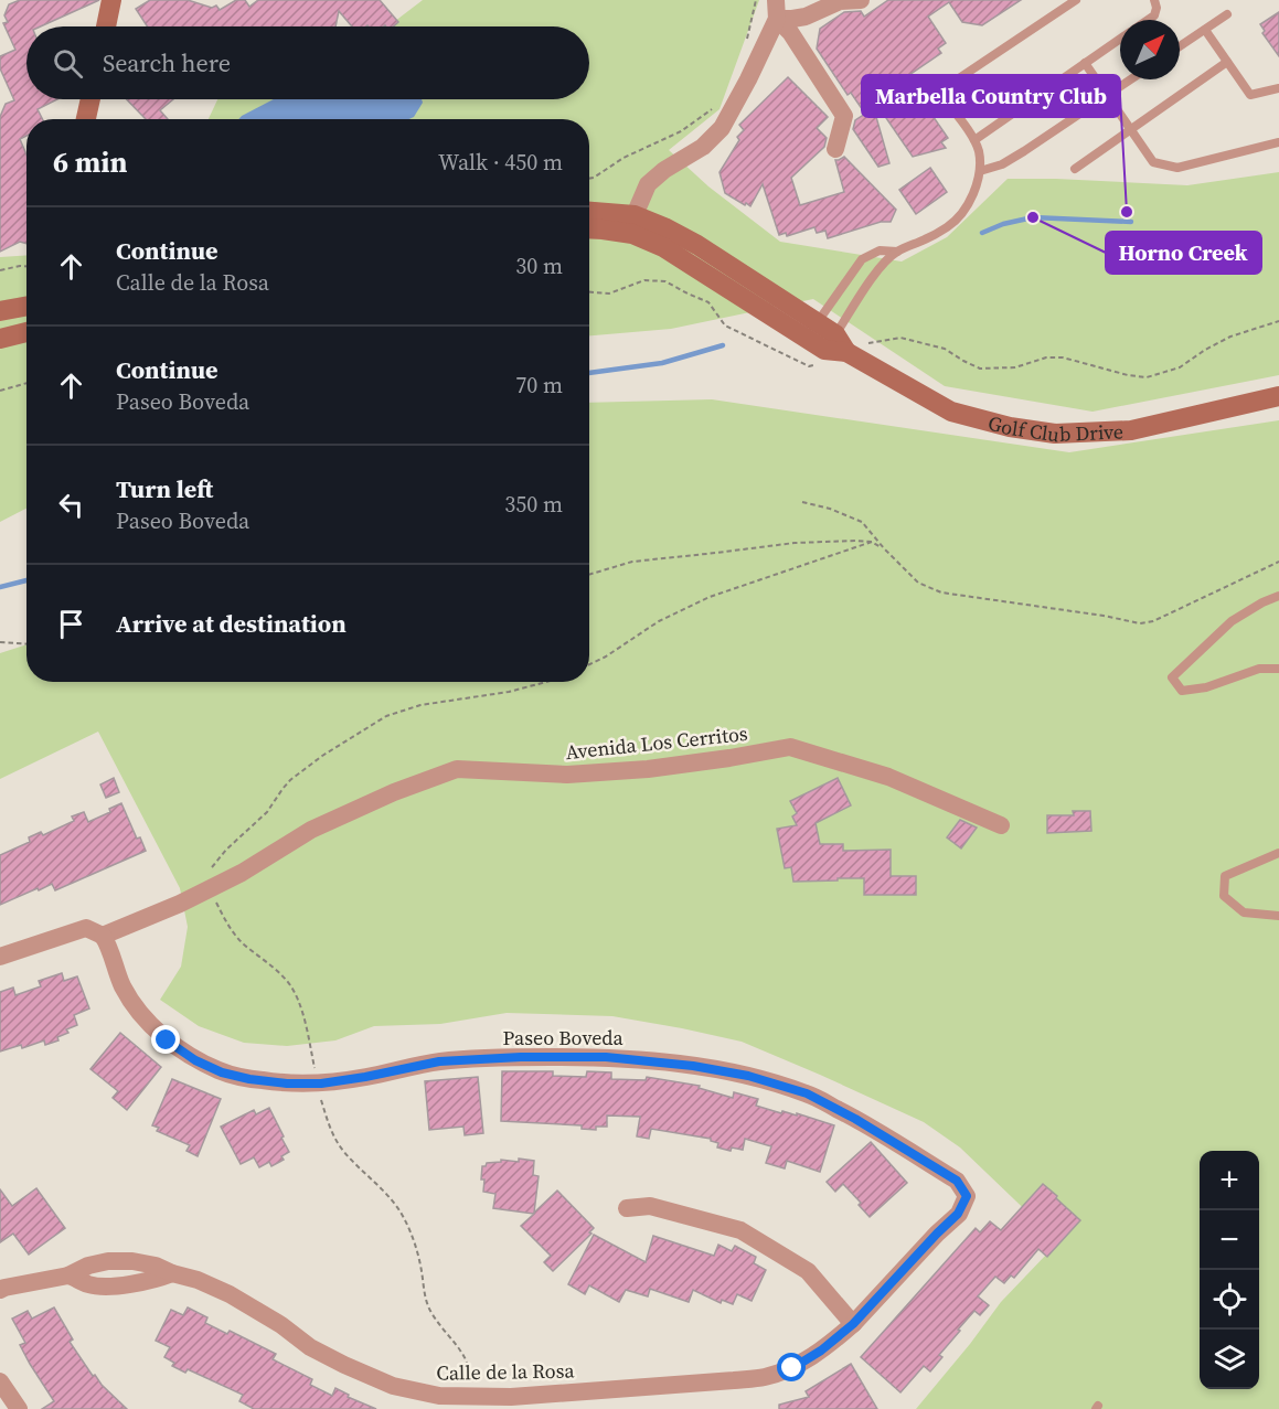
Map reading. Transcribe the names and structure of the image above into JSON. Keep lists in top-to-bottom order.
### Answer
{
  "streets": {
    "street": [
      "Golf Club Drive",
      "Avenida Los Cerritos",
      "Paseo Boveda",
      "Calle de la Rosa"
    ]
  },
  "crossings": [
    ["Avenida Los Cerritos", "Paseo Boveda"],
    ["Paseo Boveda", "Calle de la Rosa"]
  ],
  "places": ["Marbella Country Club", "Horno Creek"],
  "north": "top right",
  "page": {
    "search": "Search here",
    "heading": ["6 min", "Walk · 450 m"],
    "list": [
      ["Continue", "Calle de la Rosa", "30 m"],
      ["Continue", "Paseo Boveda", "70 m"],
      ["Turn left", "Paseo Boveda", "350 m"],
      "Arrive at destination"
    ],
    "map_buttons": ["+", "−"]
  }
}
